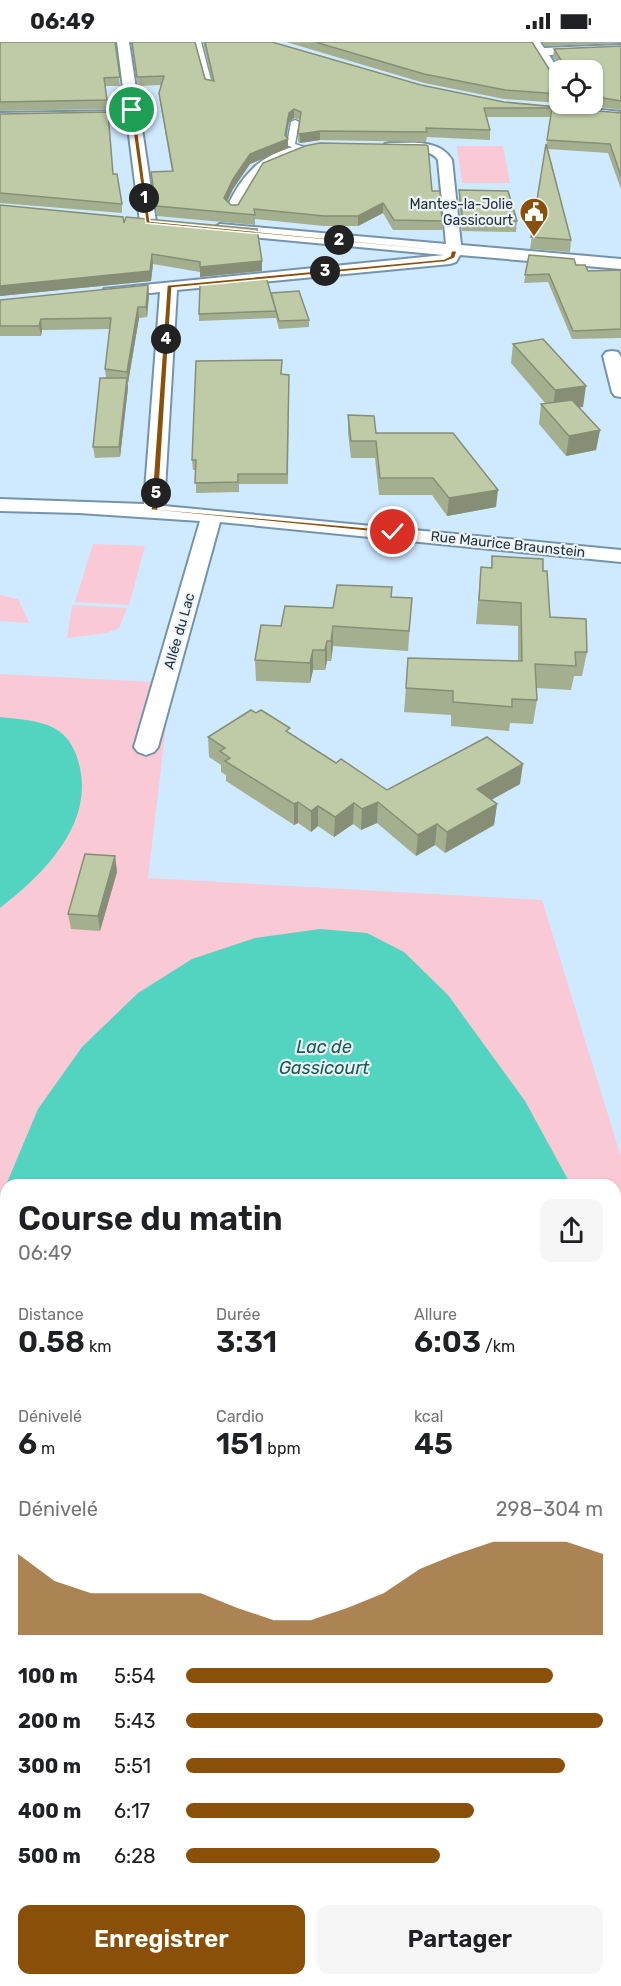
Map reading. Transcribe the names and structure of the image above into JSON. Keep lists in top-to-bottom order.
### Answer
{
  "streets": {
    "street": ["Rue Maurice Braunstein", "Allée du Lac"]
  },
  "crossings": [
    ["Rue Maurice Braunstein", "Allée du Lac"]
  ],
  "water": ["Lac de Gassicourt"],
  "places": {
    "public building": ["Mantes-la-Jolie Gassicourt"]
  },
  "page": {
    "status": "06:49",
    "pins": [
      "1",
      "2",
      "3",
      "4",
      "5"
    ],
    "heading": ["Course du matin", "06:49"],
    "stats": [
      ["Distance", "0.58 km"],
      ["Durée", "3:31"],
      ["Allure", "6:03 /km"],
      ["Dénivelé", "6 m"],
      ["Cardio", "151 bpm"],
      ["kcal", "45"]
    ],
    "chart": ["Dénivelé", "298–304 m"],
    "list": [
      {
        "name": "100 m",
        "note": "5:54"
      },
      {
        "name": "200 m",
        "note": "5:43"
      },
      {
        "name": "300 m",
        "note": "5:51"
      },
      {
        "name": "400 m",
        "note": "6:17"
      },
      {
        "name": "500 m",
        "note": "6:28"
      }
    ],
    "buttons": ["Enregistrer", "Partager"]
  }
}
